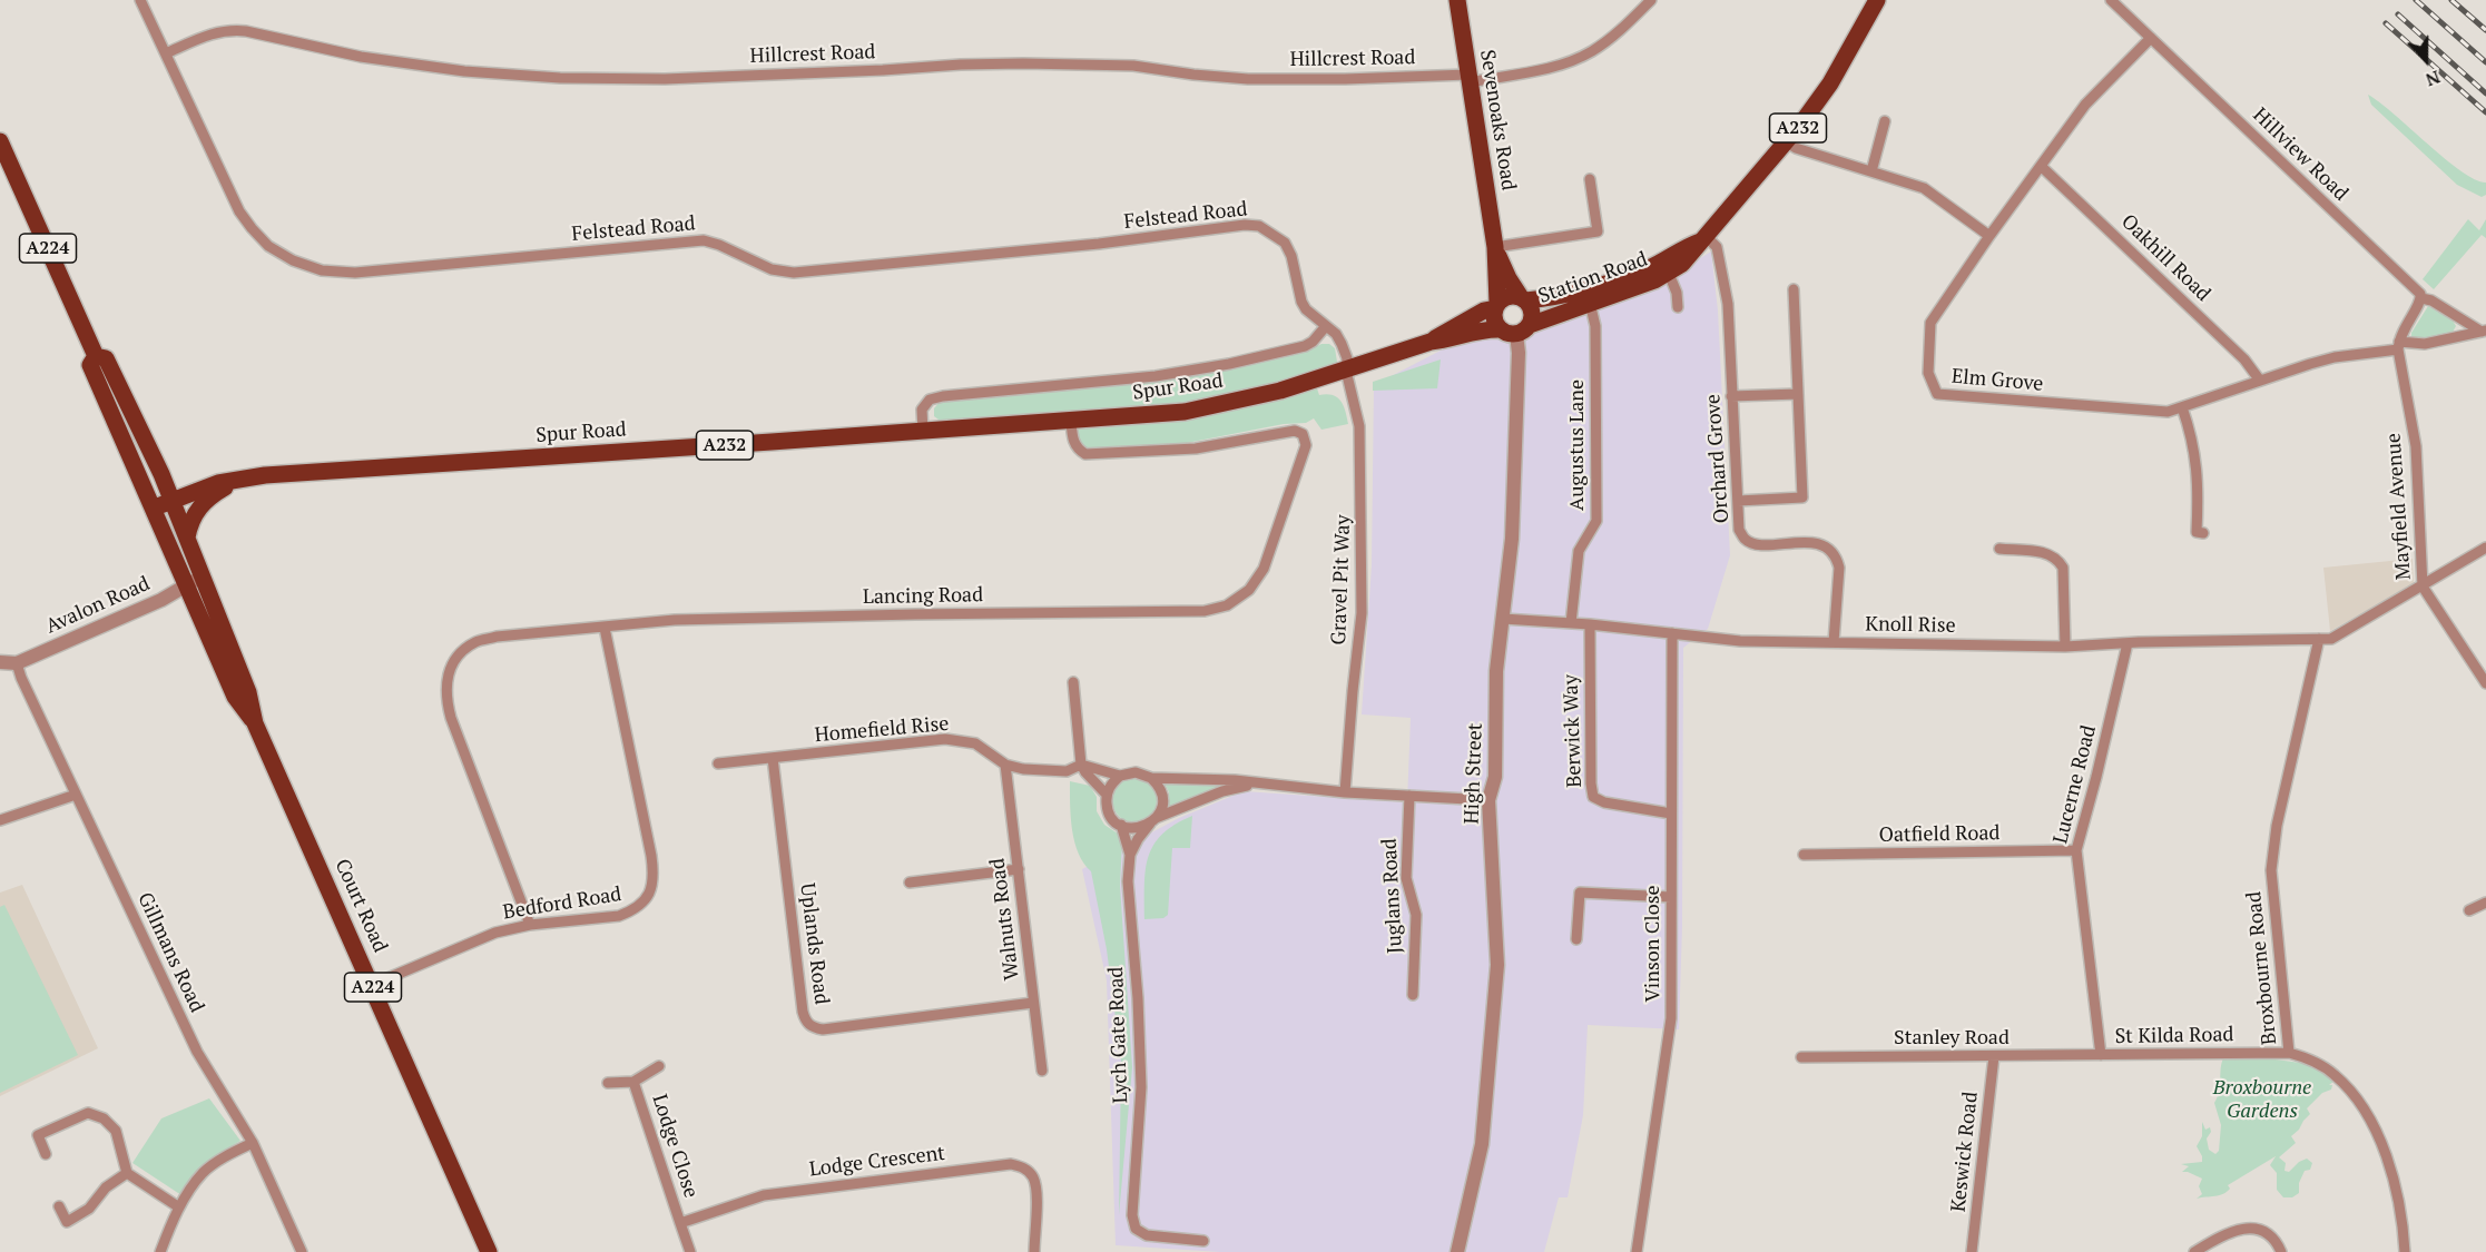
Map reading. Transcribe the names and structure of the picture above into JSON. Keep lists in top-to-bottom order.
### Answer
{
  "streets": {
    "main road": [
      "Sevenoaks Road",
      "A232",
      "A224",
      "Station Road",
      "Spur Road",
      "Court Road"
    ],
    "street": [
      "Hillcrest Road",
      "Hillview Road",
      "Felstead Road",
      "Oakhill Road",
      "Elm Grove",
      "Augustus Lane",
      "Orchard Grove",
      "Mayfield Avenue",
      "Gravel Pit Way",
      "Lancing Road",
      "Avalon Road",
      "Knoll Rise",
      "Homefield Rise",
      "Berwick Way",
      "High Street",
      "Lucerne Road",
      "Oatfield Road",
      "Juglans Road",
      "Bedford Road",
      "Walnuts Road",
      "Uplands Road",
      "Vinson Close",
      "Gillmans Road",
      "Broxbourne Road",
      "Lych Gate Road",
      "St Kilda Road",
      "Stanley Road",
      "Lodge Close",
      "Keswick Road",
      "Lodge Crescent"
    ]
  },
  "crossings": [
    ["Hillcrest Road", "Sevenoaks Road"],
    ["Hillcrest Road", "Felstead Road"],
    ["Sevenoaks Road", "Station Road"],
    ["Sevenoaks Road", "Spur Road"],
    ["Sevenoaks Road", "High Street"],
    ["Hillview Road", "Elm Grove"],
    ["Felstead Road", "Spur Road"],
    ["Felstead Road", "Gravel Pit Way"],
    ["Oakhill Road", "Elm Grove"],
    ["Station Road", "Spur Road"],
    ["Station Road", "Augustus Lane"],
    ["Station Road", "Orchard Grove"],
    ["Station Road", "High Street"],
    ["Elm Grove", "Mayfield Avenue"],
    ["Spur Road", "Gravel Pit Way"],
    ["Spur Road", "Lancing Road"],
    ["Spur Road", "High Street"],
    ["Spur Road", "Court Road"],
    ["Augustus Lane", "Knoll Rise"],
    ["Orchard Grove", "Knoll Rise"],
    ["Mayfield Avenue", "Knoll Rise"],
    ["Gravel Pit Way", "Homefield Rise"],
    ["Lancing Road", "Bedford Road"],
    ["Avalon Road", "Court Road"],
    ["Avalon Road", "Gillmans Road"],
    ["Knoll Rise", "Berwick Way"],
    ["Knoll Rise", "High Street"],
    ["Knoll Rise", "Lucerne Road"],
    ["Knoll Rise", "Vinson Close"],
    ["Knoll Rise", "Broxbourne Road"],
    ["Homefield Rise", "High Street"],
    ["Homefield Rise", "Juglans Road"],
    ["Homefield Rise", "Walnuts Road"],
    ["Homefield Rise", "Uplands Road"],
    ["Homefield Rise", "Lych Gate Road"],
    ["Berwick Way", "Vinson Close"],
    ["Lucerne Road", "Oatfield Road"],
    ["Lucerne Road", "St Kilda Road"],
    ["Lucerne Road", "Stanley Road"],
    ["Bedford Road", "Court Road"],
    ["Walnuts Road", "Uplands Road"],
    ["Broxbourne Road", "St Kilda Road"],
    ["St Kilda Road", "Stanley Road"],
    ["Stanley Road", "Keswick Road"],
    ["Lodge Close", "Lodge Crescent"]
  ],
  "parks": ["Broxbourne Gardens"],
  "north": "bottom"
}
